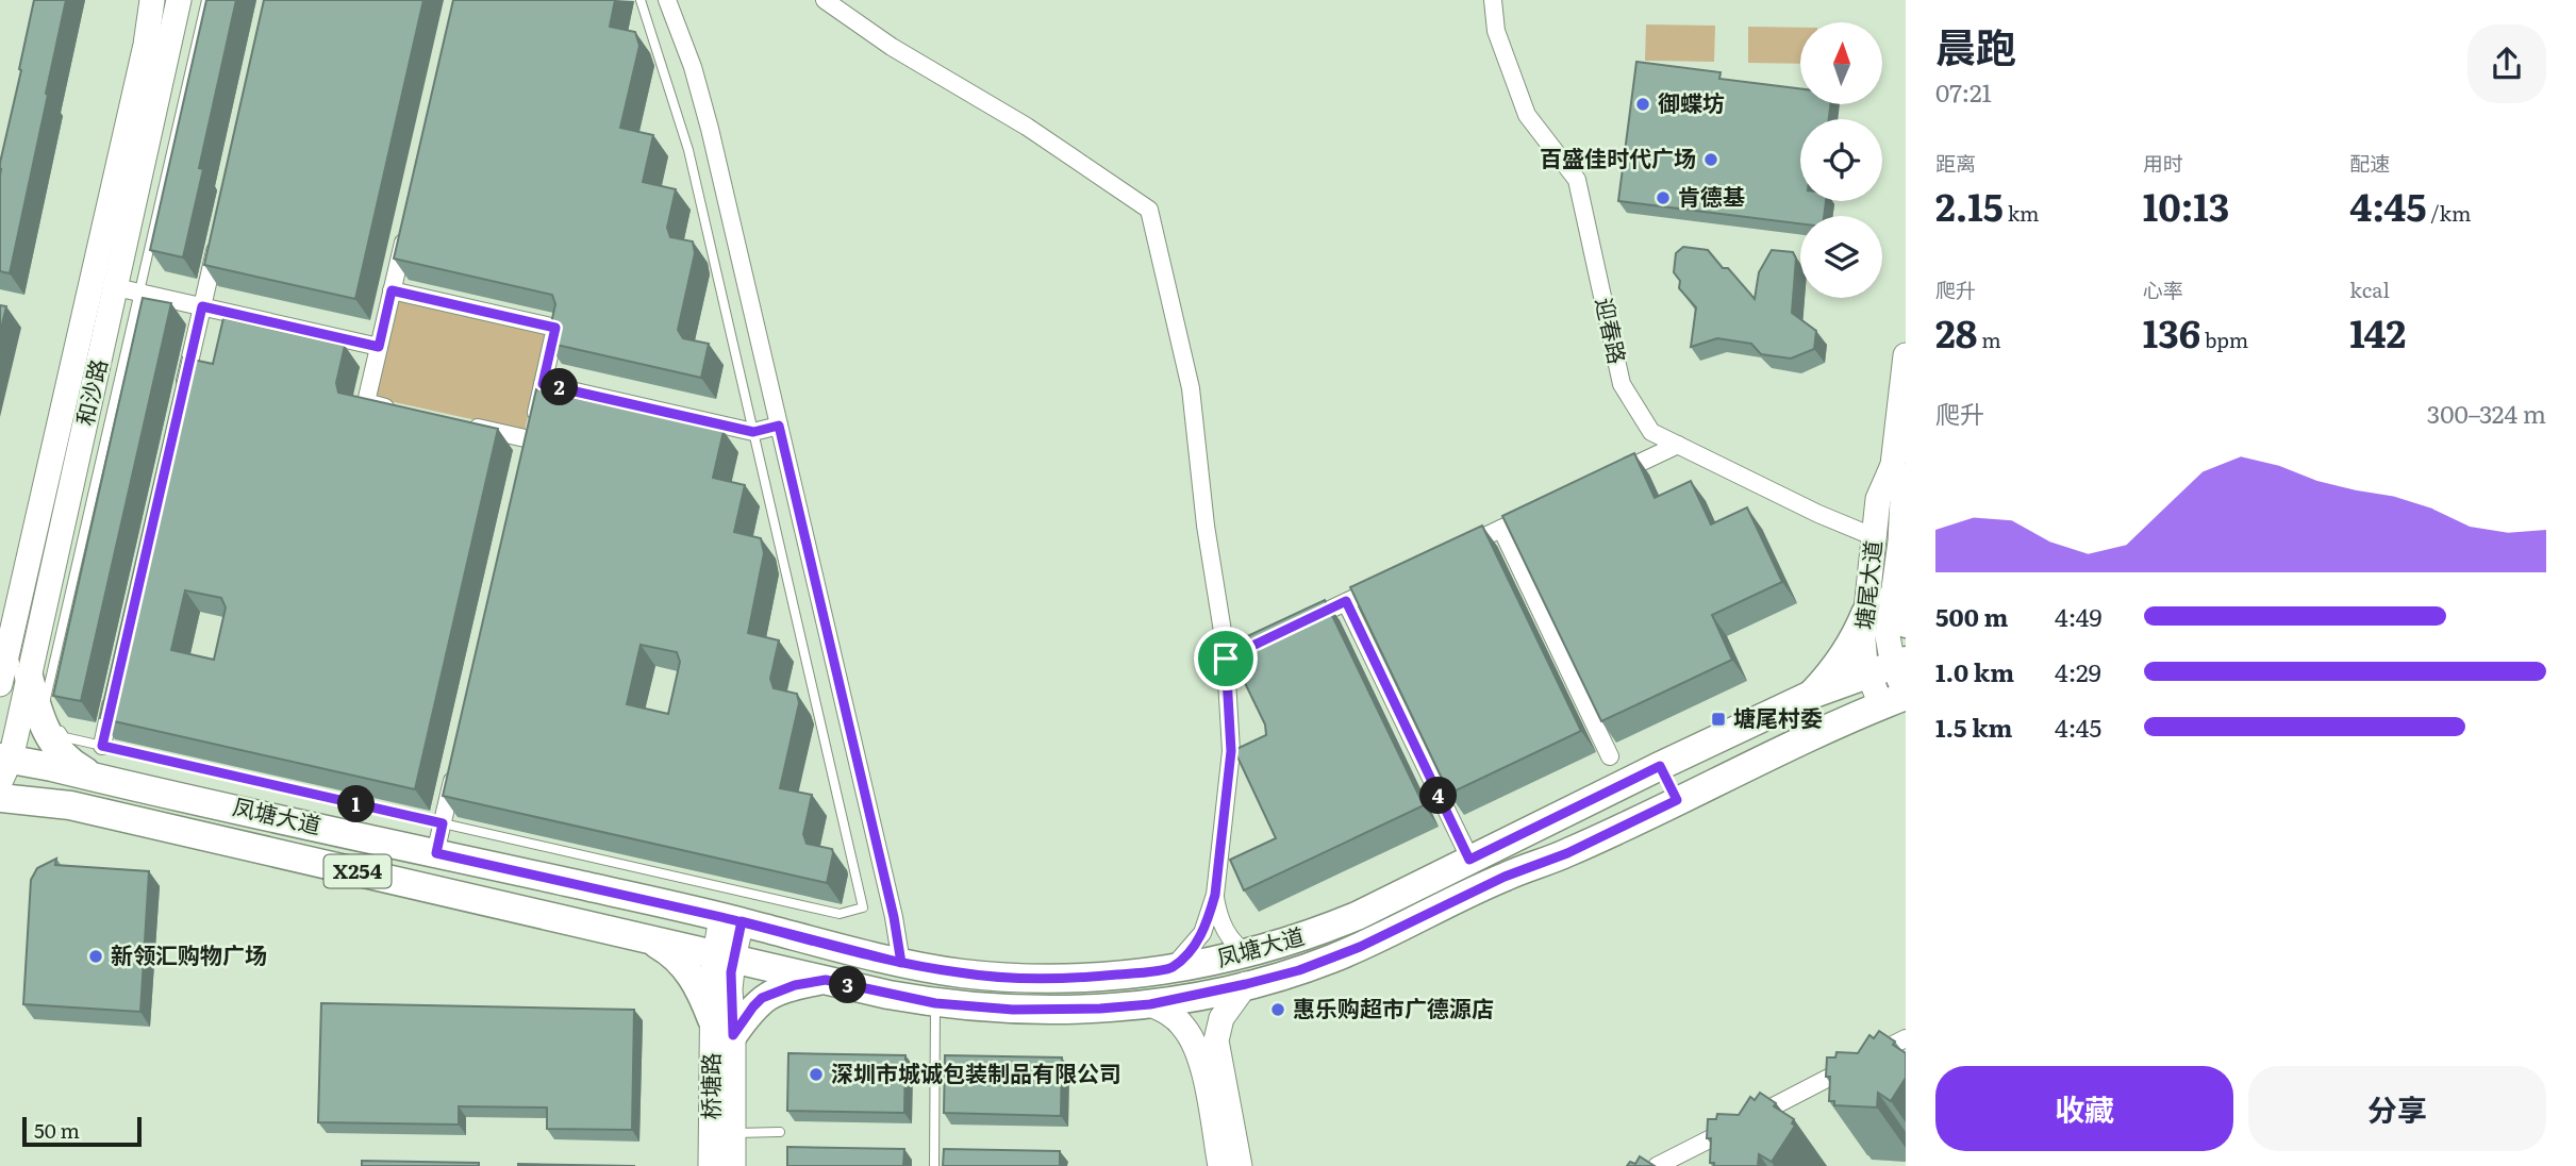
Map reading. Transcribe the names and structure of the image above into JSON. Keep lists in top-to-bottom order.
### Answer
{
  "streets": {
    "main road": [
      "和沙路",
      "塘尾大道",
      "凤塘大道",
      "X254",
      "桥塘路"
    ],
    "street": ["迎春路"]
  },
  "crossings": [
    ["迎春路", "塘尾大道"],
    ["和沙路", "凤塘大道"],
    ["和沙路", "X254"],
    ["塘尾大道", "凤塘大道"],
    ["凤塘大道", "X254"],
    ["凤塘大道", "桥塘路"]
  ],
  "places": {
    "other": [
      "御蝶坊",
      "百盛佳时代广场",
      "肯德基",
      "新领汇购物广场",
      "惠乐购超市广德源店",
      "深圳市城诚包装制品有限公司"
    ],
    "transit": ["塘尾村委"]
  },
  "scale_bar": "50 m",
  "north": "top",
  "page": {
    "heading": ["晨跑", "07:21"],
    "stats": [
      ["距离", "2.15 km"],
      ["用时", "10:13"],
      ["配速", "4:45 /km"],
      ["爬升", "28 m"],
      ["心率", "136 bpm"],
      ["kcal", "142"]
    ],
    "pins": [
      "2",
      "4",
      "1",
      "3"
    ],
    "chart": ["爬升", "300–324 m"],
    "list": [
      {
        "name": "500 m",
        "note": "4:49"
      },
      {
        "name": "1.0 km",
        "note": "4:29"
      },
      {
        "name": "1.5 km",
        "note": "4:45"
      }
    ],
    "buttons": ["收藏", "分享"],
    "scale": "50 m"
  }
}
